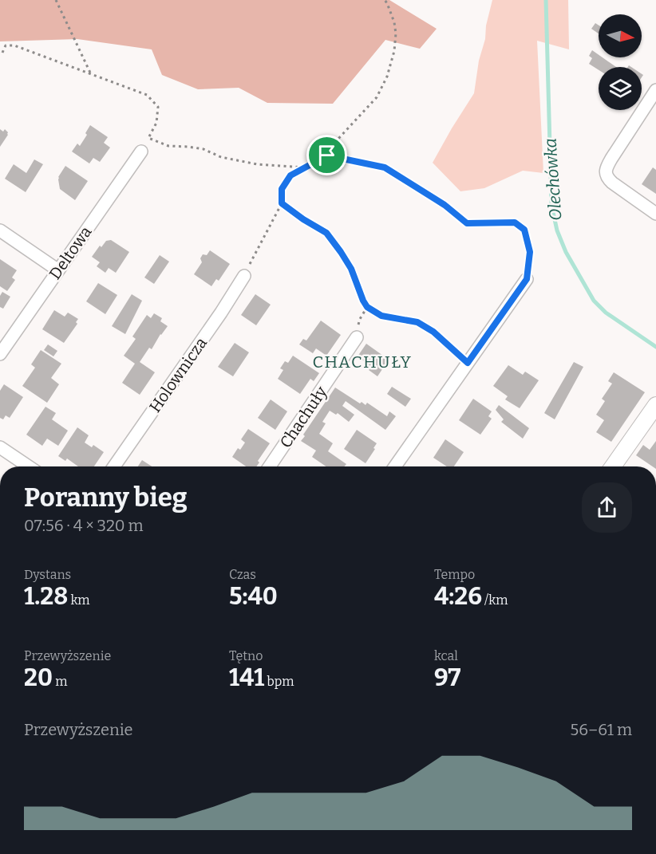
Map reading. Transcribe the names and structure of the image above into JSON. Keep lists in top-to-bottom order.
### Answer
{
  "streets": {
    "street": ["Deltowa", "Holownicza", "Chachuły"]
  },
  "districts": ["CHACHUŁY"],
  "water": ["Olechówka"],
  "north": "right",
  "page": {
    "heading": ["Poranny bieg", "07:56 · 4 × 320 m"],
    "stats": [
      ["Dystans", "1.28 km"],
      ["Czas", "5:40"],
      ["Tempo", "4:26 /km"],
      ["Przewyższenie", "20 m"],
      ["Tętno", "141 bpm"],
      ["kcal", "97"]
    ],
    "chart": ["Przewyższenie", "56–61 m"]
  }
}
